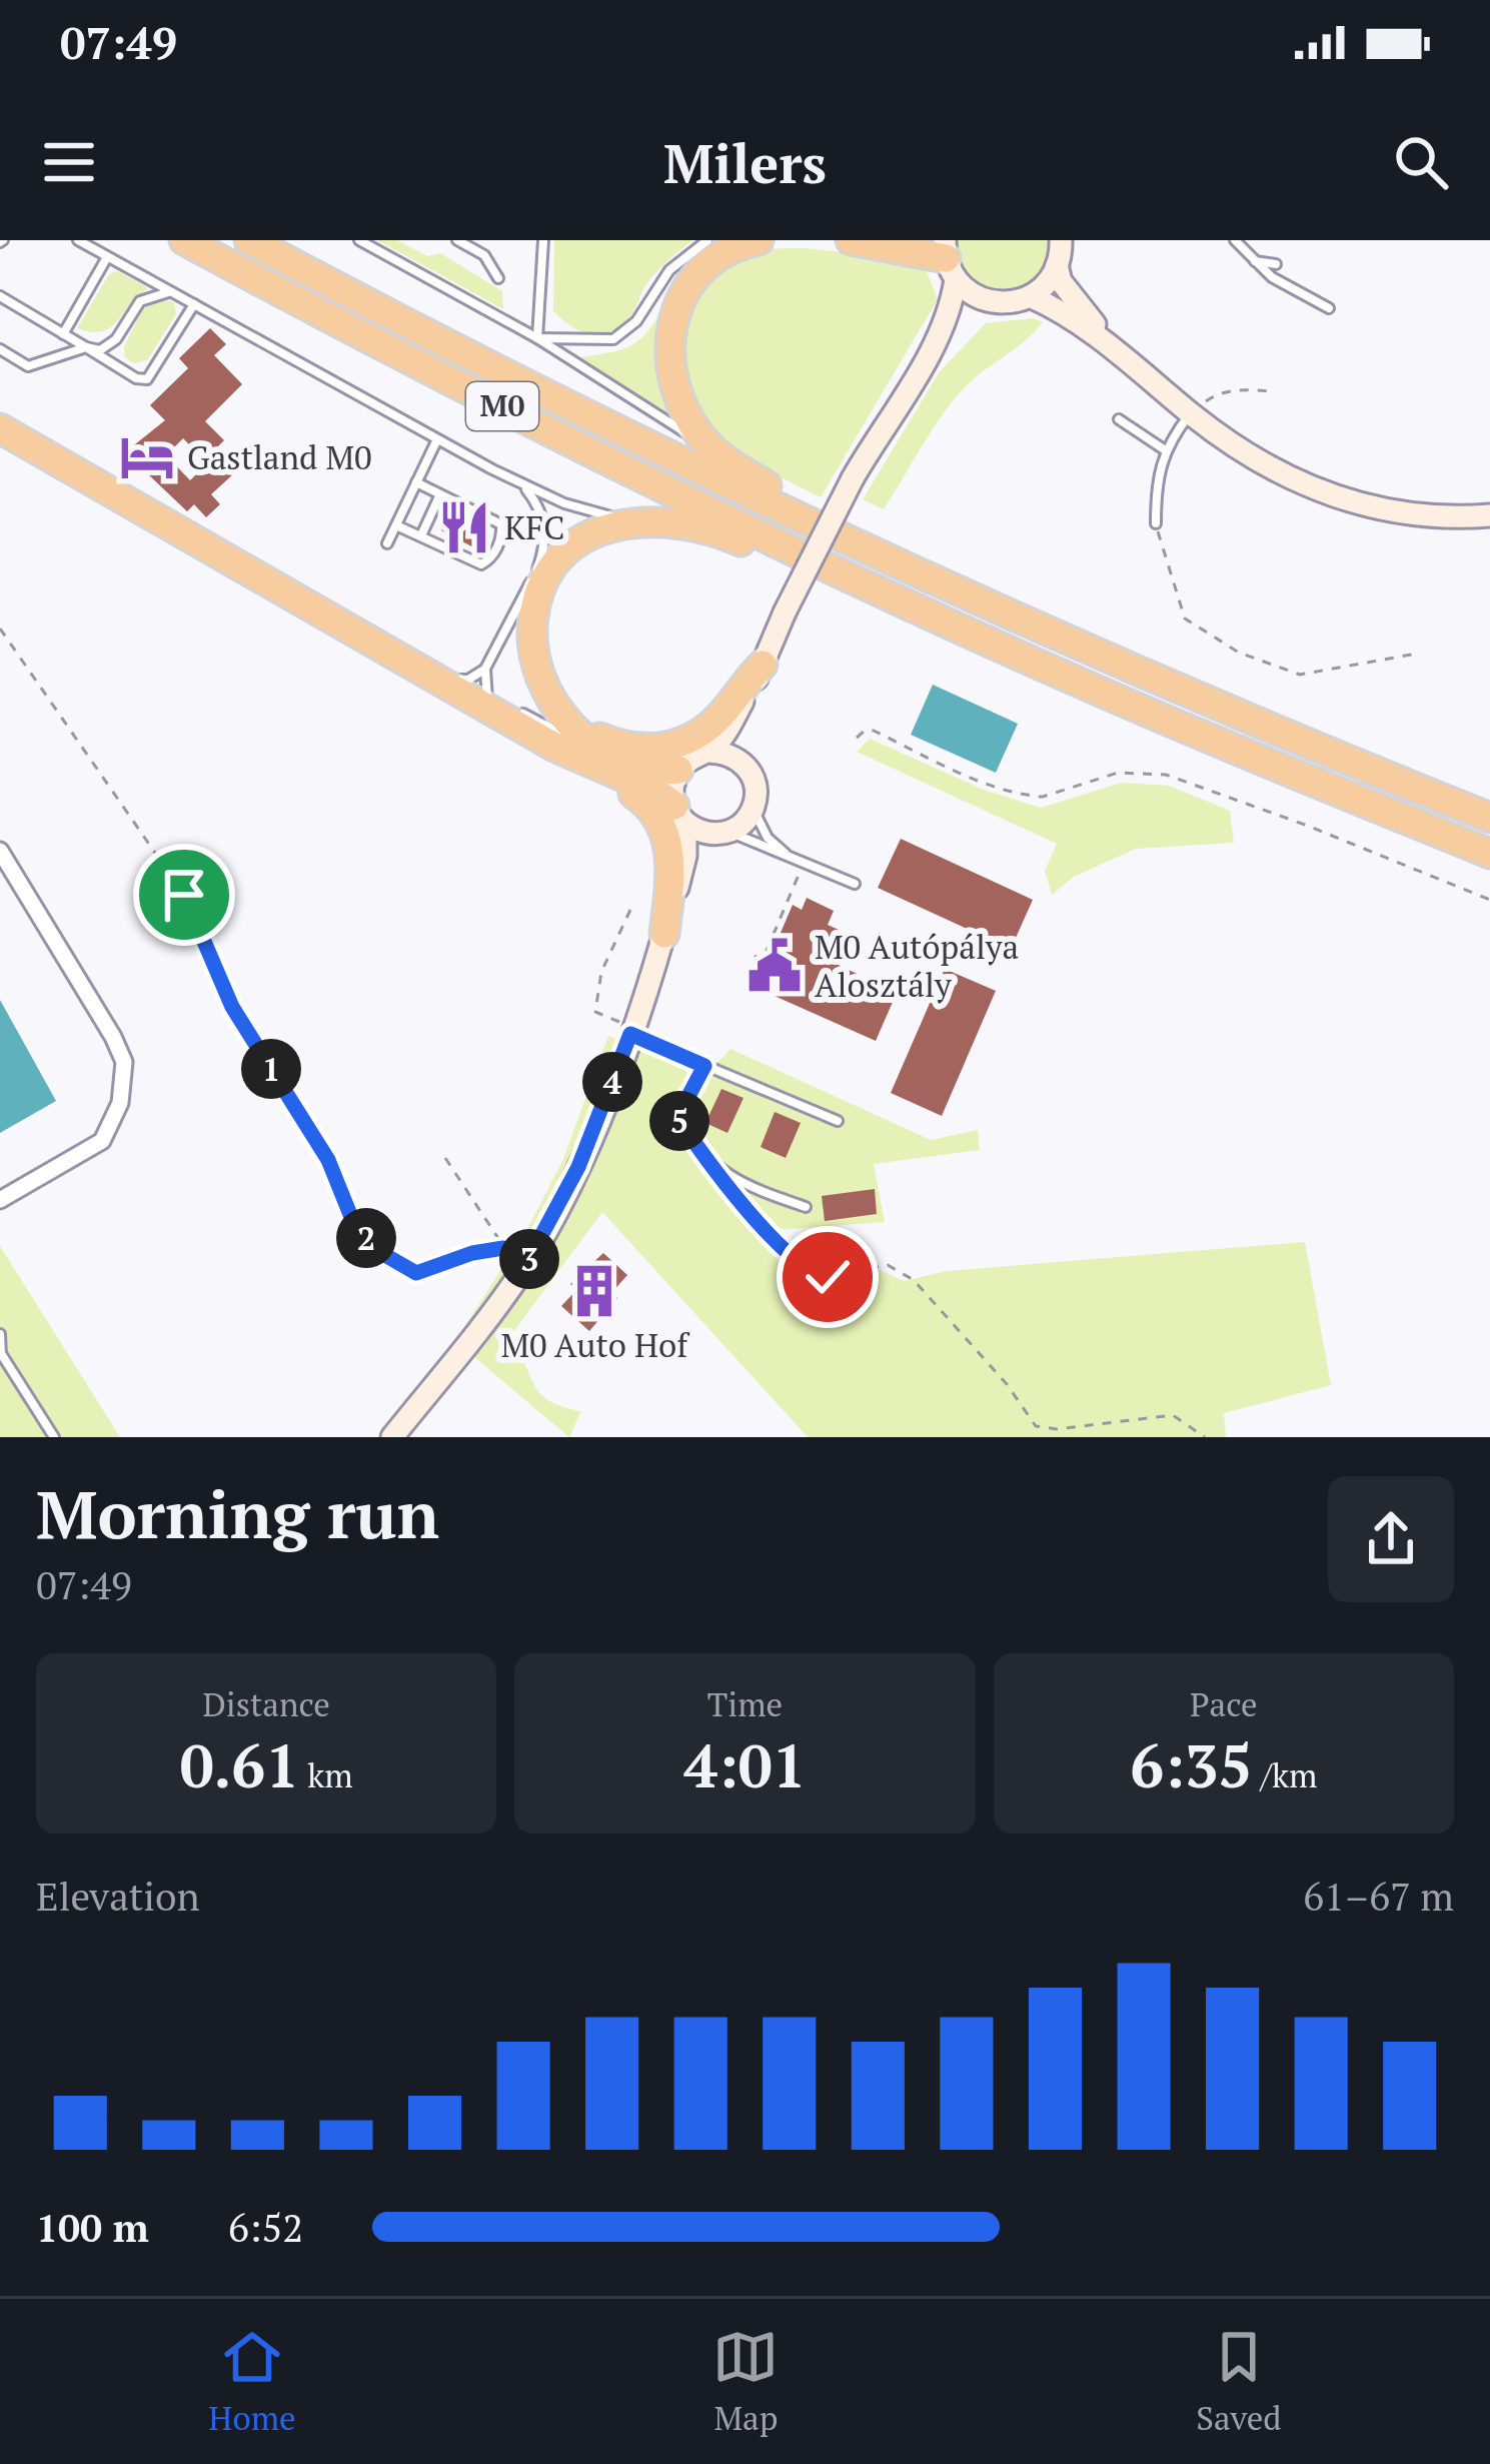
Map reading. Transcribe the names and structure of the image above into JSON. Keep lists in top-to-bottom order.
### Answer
{
  "streets": {
    "highway": ["M0"]
  },
  "places": {
    "hotel": ["Gastland M0"],
    "restaurant": ["KFC"],
    "public building": ["M0 Autópálya Alosztály"],
    "building": ["M0 Auto Hof"]
  },
  "page": {
    "status": "07:49",
    "header": "Milers",
    "pins": [
      "1",
      "4",
      "5",
      "2",
      "3"
    ],
    "heading": ["Morning run", "07:49"],
    "stats": [
      ["Distance", "0.61 km"],
      ["Time", "4:01"],
      ["Pace", "6:35 /km"]
    ],
    "chart": ["Elevation", "61–67 m"],
    "list": [
      {
        "name": "100 m",
        "note": "6:52"
      }
    ],
    "tabs": ["Home", "Map", "Saved"]
  }
}
